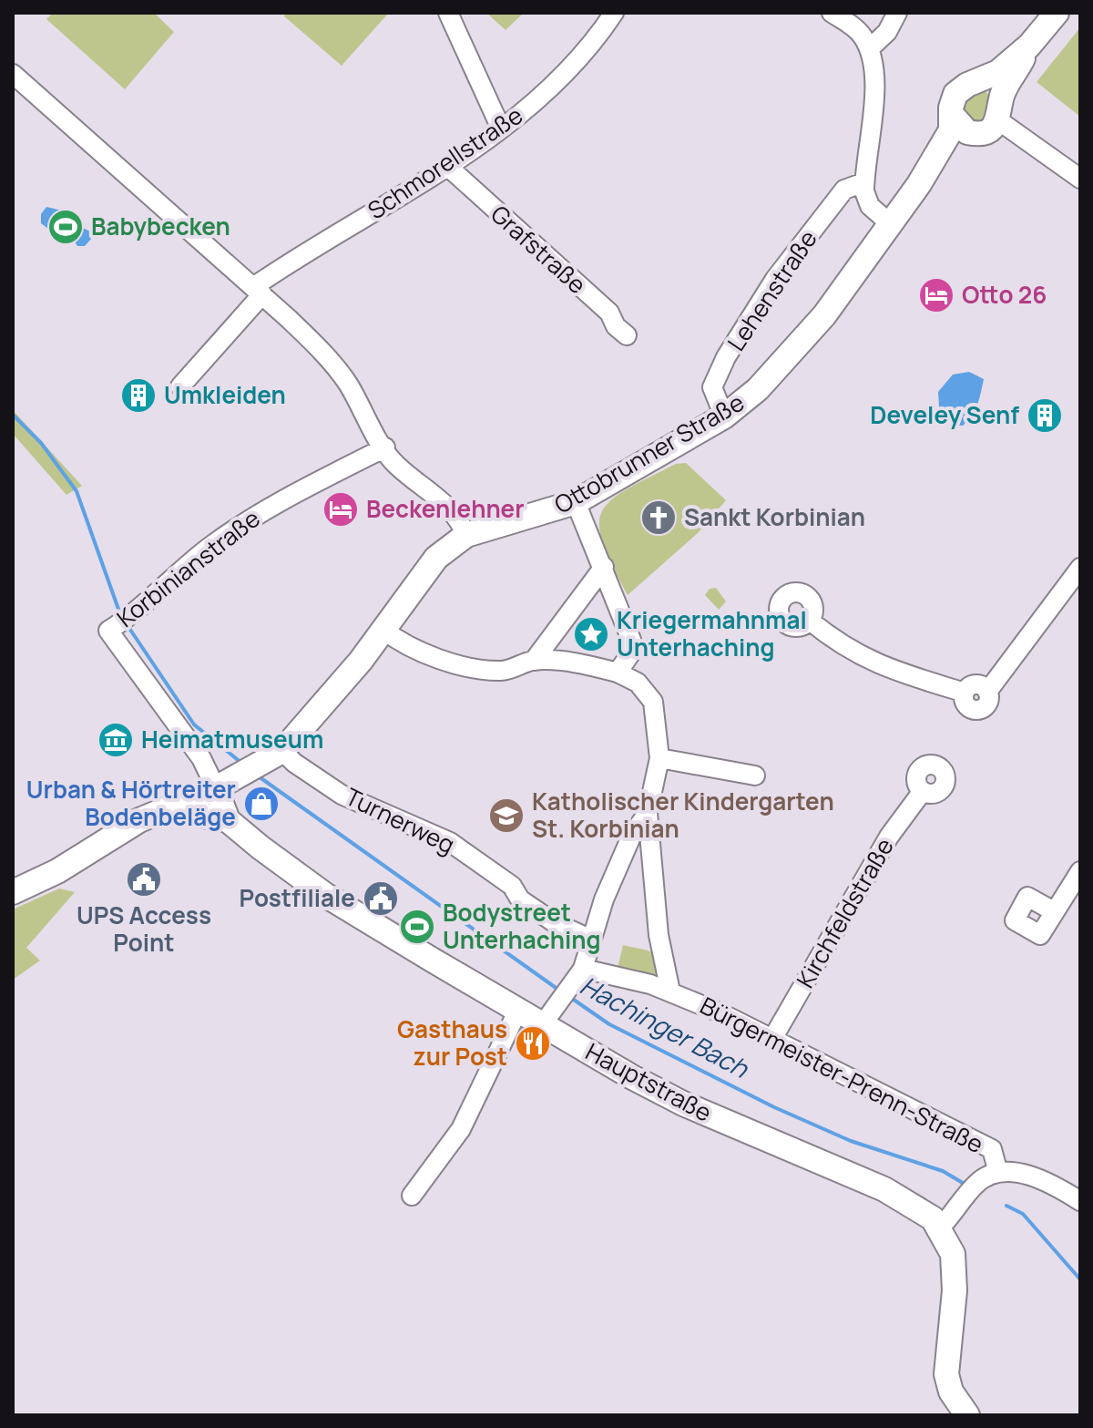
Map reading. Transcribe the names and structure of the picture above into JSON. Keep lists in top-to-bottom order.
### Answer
{
  "streets": {
    "main road": ["Ottobrunner Straße", "Hauptstraße"],
    "street": [
      "Schmorellstraße",
      "Grafstraße",
      "Lehenstraße",
      "Korbinianstraße",
      "Turnerweg",
      "Kirchfeldstraße",
      "Bürgermeister-Prenn-Straße"
    ]
  },
  "crossings": [
    ["Schmorellstraße", "Grafstraße"],
    ["Lehenstraße", "Ottobrunner Straße"],
    ["Ottobrunner Straße", "Korbinianstraße"],
    ["Ottobrunner Straße", "Turnerweg"],
    ["Kirchfeldstraße", "Bürgermeister-Prenn-Straße"]
  ],
  "water": ["Hachinger Bach"],
  "places": {
    "sports": ["Babybecken", "Bodystreet Unterhaching"],
    "hotel": ["Otto 26", "Beckenlehner"],
    "building": ["Umkleiden", "Develey Senf"],
    "church": ["Sankt Korbinian"],
    "place": ["Kriegermahnmal Unterhaching"],
    "museum": ["Heimatmuseum"],
    "shop": ["Urban & Hörtreiter Bodenbeläge"],
    "school or university": ["Katholischer Kindergarten St. Korbinian"],
    "public building": ["UPS Access Point", "Postfiliale"],
    "restaurant": ["Gasthaus zur Post"]
  }
}
